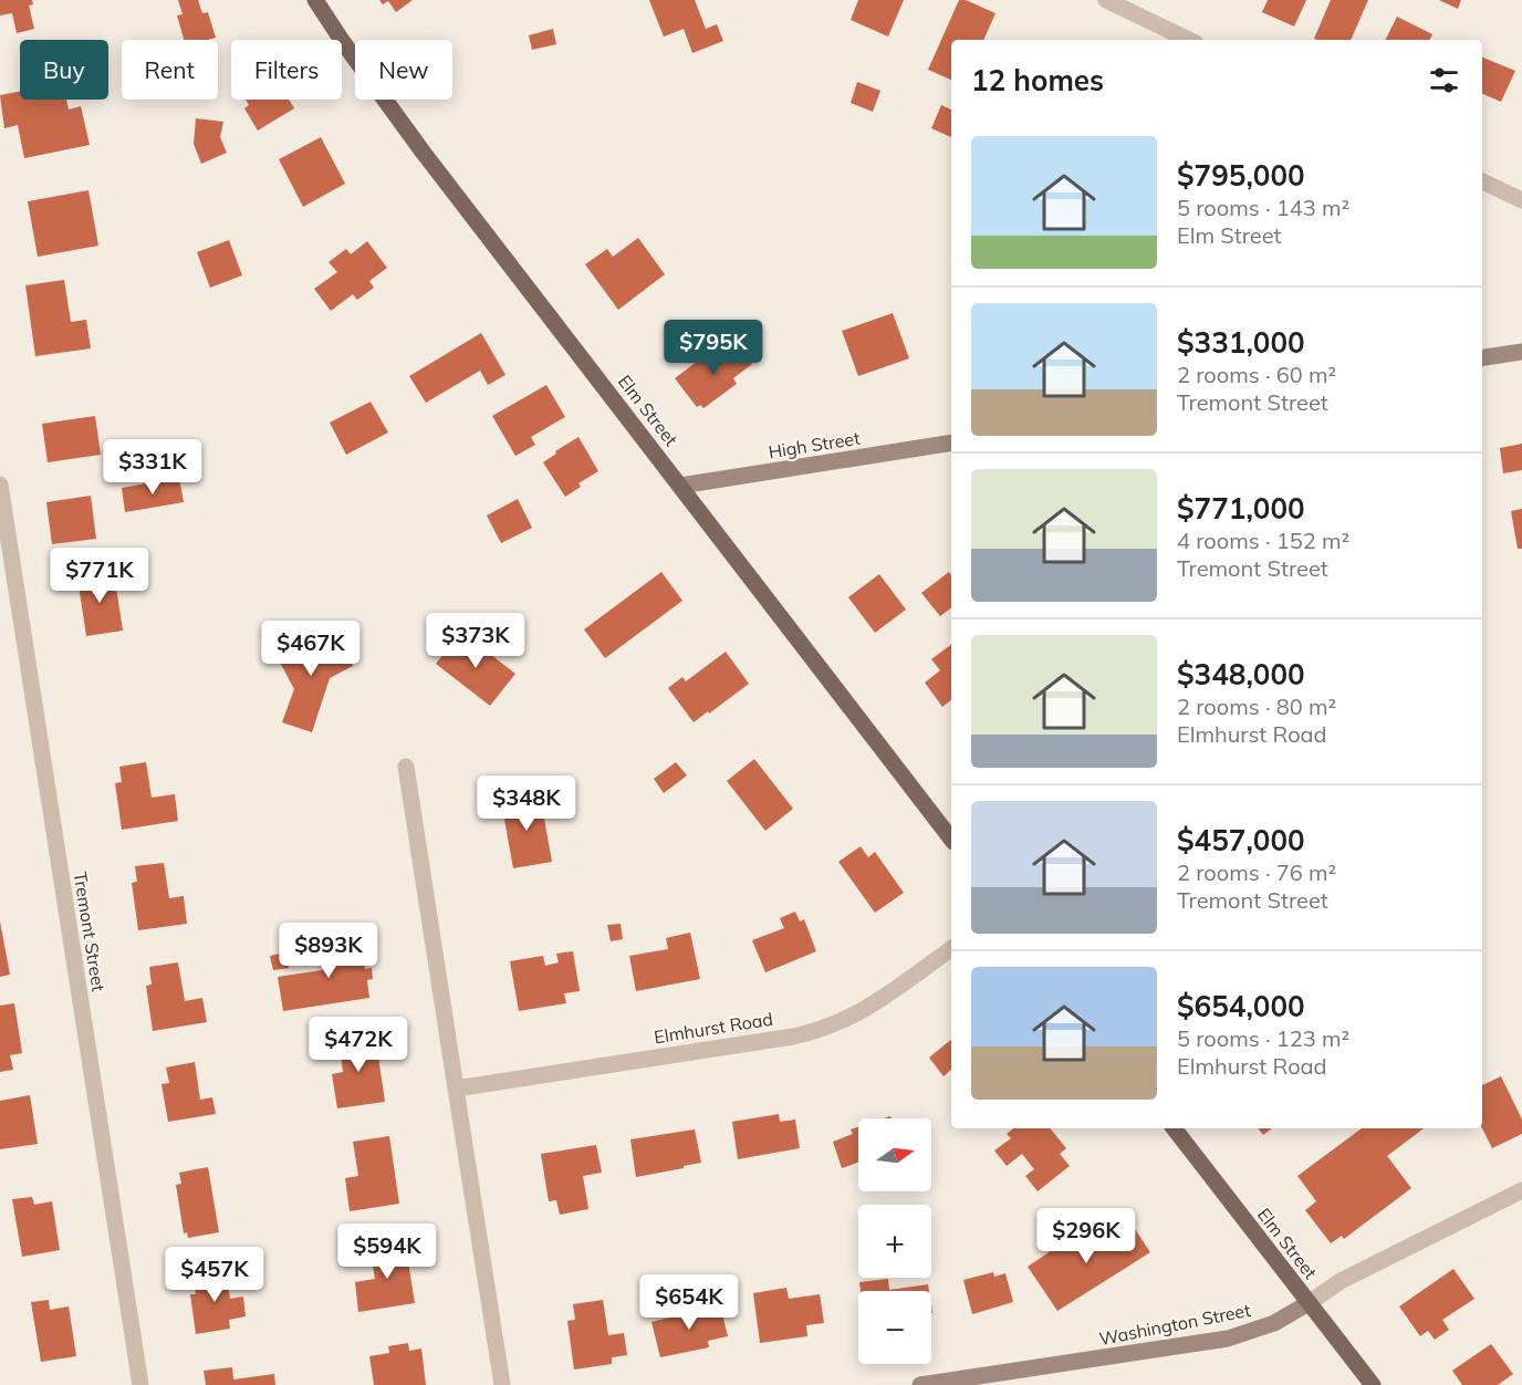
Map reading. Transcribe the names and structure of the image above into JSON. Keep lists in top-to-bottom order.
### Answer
{
  "streets": {
    "main road": ["Elm Street"],
    "street": [
      "High Street",
      "Tremont Street",
      "Elmhurst Road",
      "Washington Street"
    ]
  },
  "crossings": [
    ["Elm Street", "High Street"],
    ["Elm Street", "Washington Street"]
  ],
  "north": "right",
  "page": {
    "chip": [
      "Buy",
      "Rent",
      "Filters",
      "New"
    ],
    "heading": "12 homes",
    "list": [
      {
        "name": "$795,000",
        "note": "5 rooms · 143 m² · Elm Street"
      },
      {
        "name": "$331,000",
        "note": "2 rooms · 60 m² · Tremont Street"
      },
      {
        "name": "$771,000",
        "note": "4 rooms · 152 m² · Tremont Street"
      },
      {
        "name": "$348,000",
        "note": "2 rooms · 80 m² · Elmhurst Road"
      },
      {
        "name": "$457,000",
        "note": "2 rooms · 76 m² · Tremont Street"
      },
      {
        "name": "$654,000",
        "note": "5 rooms · 123 m² · Elmhurst Road"
      }
    ],
    "price": [
      "$795K",
      "$331K",
      "$771K",
      "$373K",
      "$467K",
      "$348K",
      "$893K",
      "$472K",
      "$296K",
      "$594K",
      "$457K",
      "$654K"
    ],
    "map_buttons": ["+", "−"]
  }
}
